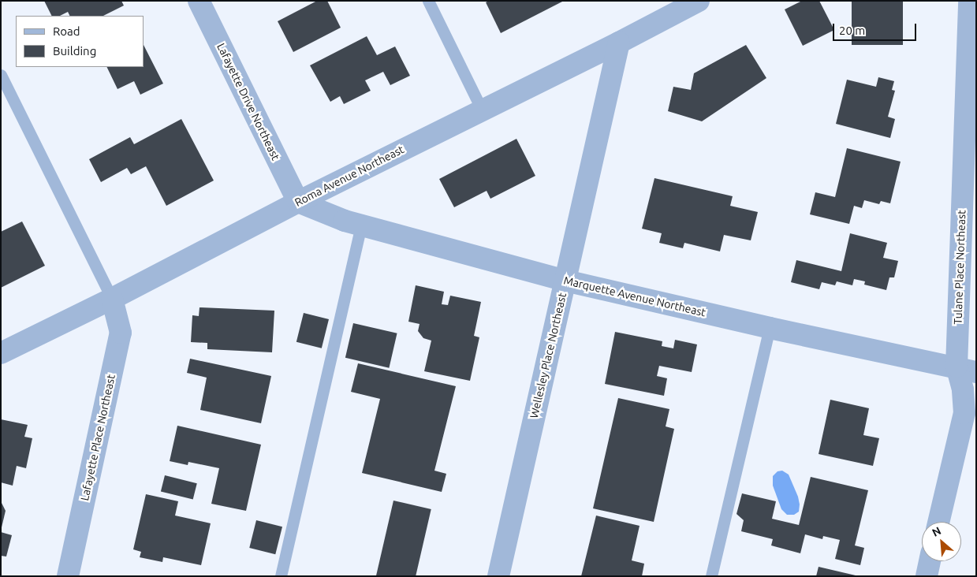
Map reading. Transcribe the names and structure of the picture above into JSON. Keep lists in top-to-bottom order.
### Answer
{
  "streets": {
    "street": [
      "Lafayette Drive Northeast",
      "Roma Avenue Northeast",
      "Tulane Place Northeast",
      "Marquette Avenue Northeast",
      "Wellesley Place Northeast",
      "Lafayette Place Northeast"
    ]
  },
  "crossings": [
    ["Lafayette Drive Northeast", "Roma Avenue Northeast"],
    ["Lafayette Drive Northeast", "Marquette Avenue Northeast"],
    ["Roma Avenue Northeast", "Marquette Avenue Northeast"],
    ["Roma Avenue Northeast", "Wellesley Place Northeast"],
    ["Roma Avenue Northeast", "Lafayette Place Northeast"],
    ["Tulane Place Northeast", "Marquette Avenue Northeast"],
    ["Marquette Avenue Northeast", "Wellesley Place Northeast"]
  ],
  "legend": ["Road", "Building"],
  "scale_bar": "20 m",
  "north": "top left"
}
